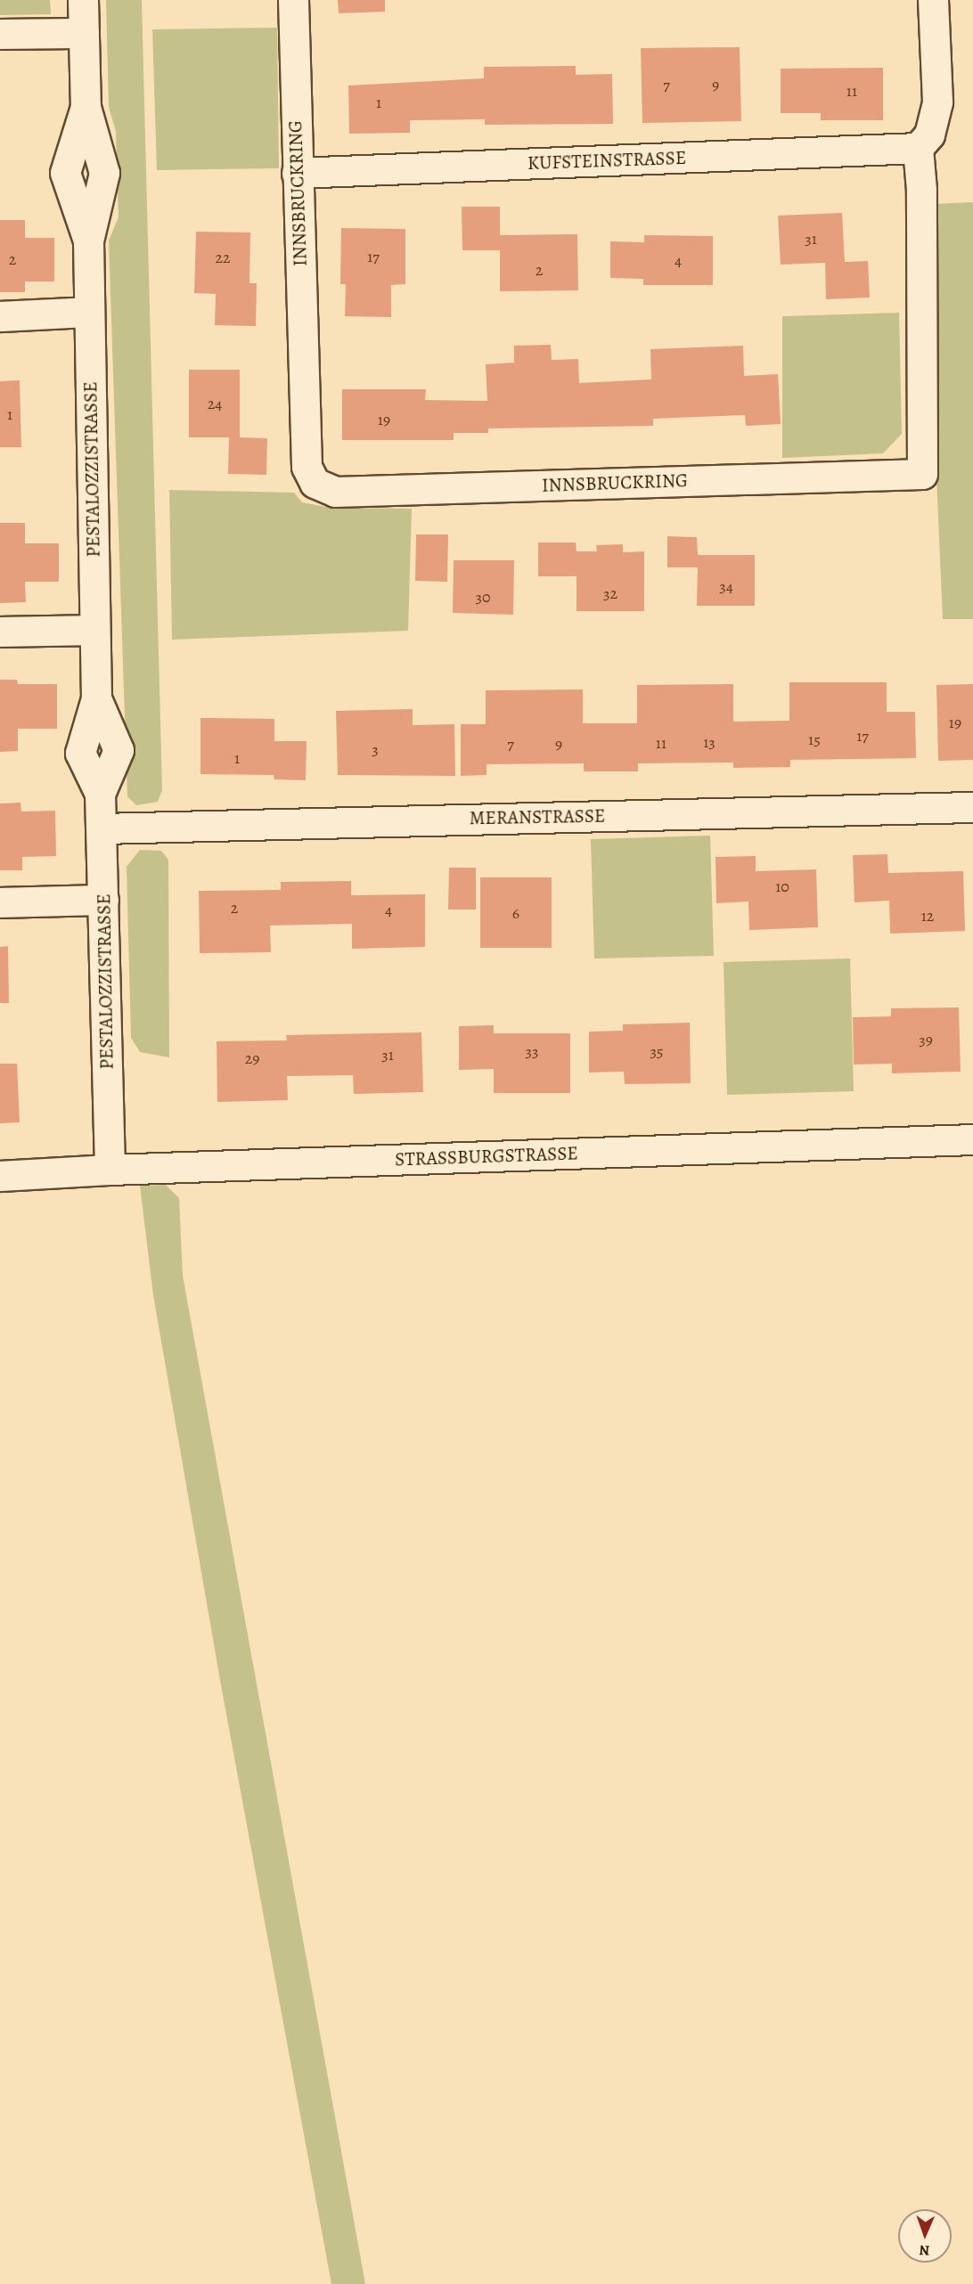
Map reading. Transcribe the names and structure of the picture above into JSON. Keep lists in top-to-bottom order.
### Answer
{
  "streets": {
    "street": [
      "KUFSTEINSTRASSE",
      "INNSBRUCKRING",
      "PESTALOZZISTRASSE",
      "MERANSTRASSE",
      "STRASSBURGSTRASSE"
    ]
  },
  "crossings": [
    ["KUFSTEINSTRASSE", "INNSBRUCKRING"],
    ["PESTALOZZISTRASSE", "MERANSTRASSE"],
    ["PESTALOZZISTRASSE", "STRASSBURGSTRASSE"]
  ],
  "house_numbers": [
    "7",
    "9",
    "11",
    "1",
    "31",
    "17",
    "22",
    "2",
    "4",
    "2",
    "24",
    "1",
    "19",
    "34",
    "32",
    "30",
    "19",
    "17",
    "15",
    "13",
    "11",
    "7",
    "9",
    "3",
    "1",
    "10",
    "2",
    "4",
    "6",
    "12",
    "39",
    "33",
    "35",
    "31",
    "29"
  ],
  "north": "bottom"
}
